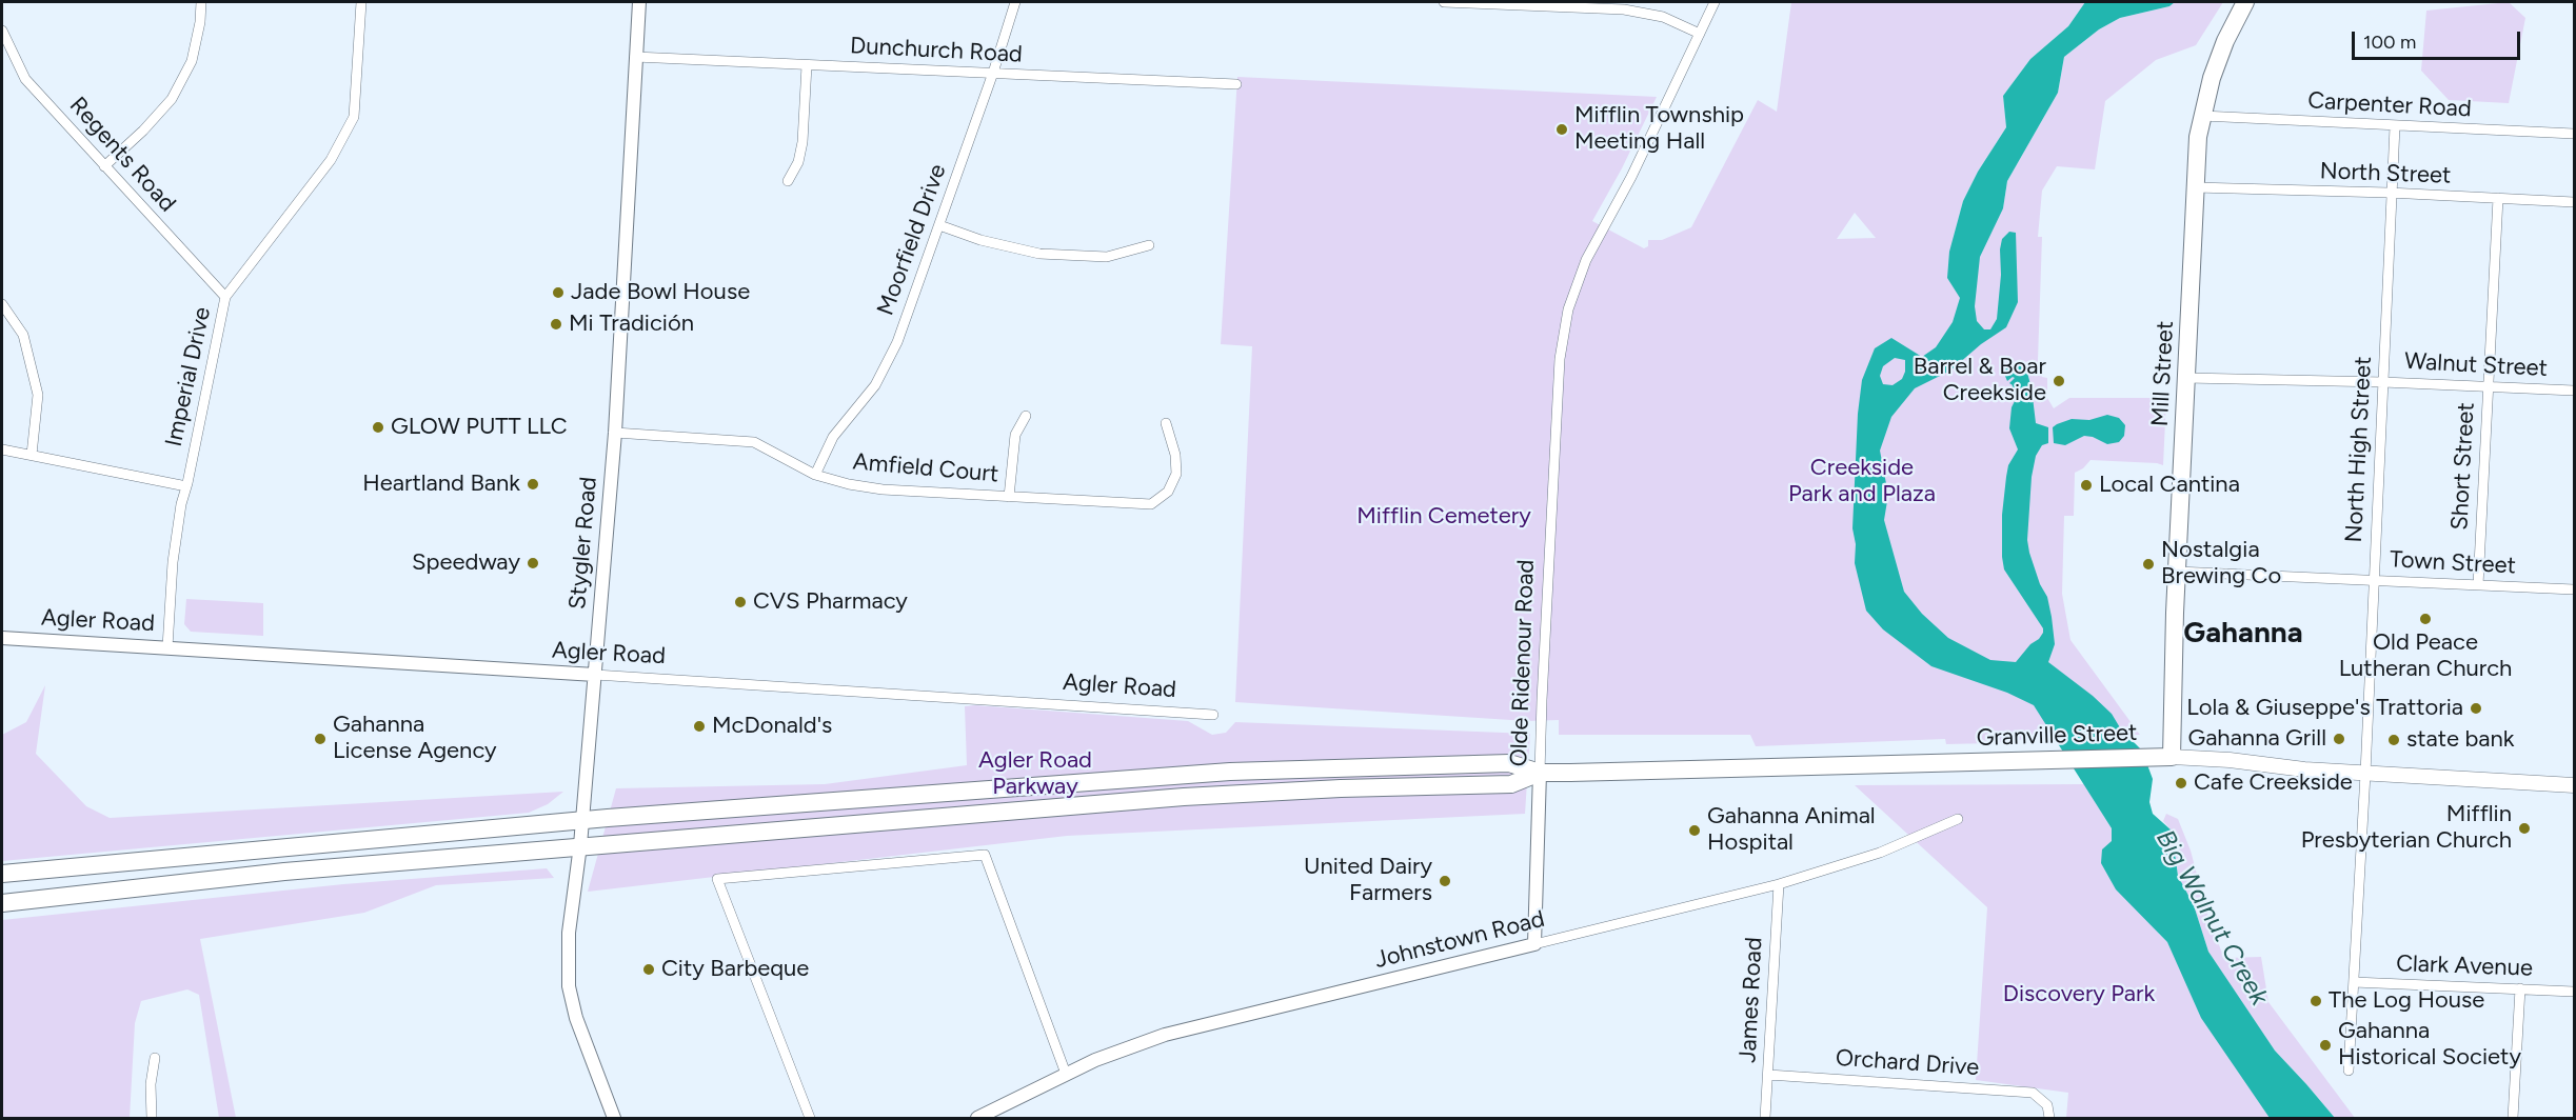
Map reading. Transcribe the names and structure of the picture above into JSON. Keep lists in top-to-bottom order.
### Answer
{
  "streets": {
    "highway": ["Mill Street", "Granville Street"],
    "main road": [
      "Stygler Road",
      "Agler Road",
      "Olde Ridenour Road",
      "Johnstown Road"
    ],
    "street": [
      "Dunchurch Road",
      "Carpenter Road",
      "Regents Road",
      "North Street",
      "Moorfield Drive",
      "Walnut Street",
      "Imperial Drive",
      "North High Street",
      "Short Street",
      "Amfield Court",
      "Town Street",
      "Clark Avenue",
      "James Road",
      "Orchard Drive"
    ]
  },
  "crossings": [
    ["Dunchurch Road", "Moorfield Drive"],
    ["Dunchurch Road", "Stygler Road"],
    ["Carpenter Road", "Mill Street"],
    ["Carpenter Road", "North High Street"],
    ["Regents Road", "Imperial Drive"],
    ["North Street", "Mill Street"],
    ["North Street", "North High Street"],
    ["North Street", "Short Street"],
    ["Moorfield Drive", "Amfield Court"],
    ["Walnut Street", "Mill Street"],
    ["Walnut Street", "North High Street"],
    ["Walnut Street", "Short Street"],
    ["Mill Street", "Town Street"],
    ["Mill Street", "Granville Street"],
    ["Imperial Drive", "Agler Road"],
    ["North High Street", "Town Street"],
    ["North High Street", "Granville Street"],
    ["North High Street", "Clark Avenue"],
    ["Short Street", "Town Street"],
    ["Amfield Court", "Stygler Road"],
    ["Stygler Road", "Agler Road"],
    ["Olde Ridenour Road", "Granville Street"],
    ["Olde Ridenour Road", "Johnstown Road"],
    ["Johnstown Road", "James Road"],
    ["James Road", "Orchard Drive"]
  ],
  "districts": ["Gahanna"],
  "water": ["Big Walnut Creek"],
  "parks": [
    "Creekside Park and Plaza",
    "Mifflin Cemetery",
    "Agler Road Parkway",
    "Discovery Park"
  ],
  "places": [
    "Mifflin Township Meeting Hall",
    "Jade Bowl House",
    "Mi Tradición",
    "Barrel & Boar Creekside",
    "GLOW PUTT LLC",
    "Heartland Bank",
    "Local Cantina",
    "Speedway",
    "Nostalgia Brewing Co",
    "CVS Pharmacy",
    "Old Peace Lutheran Church",
    "Lola & Giuseppe's Trattoria",
    "McDonald's",
    "Gahanna License Agency",
    "Gahanna Grill",
    "state bank",
    "Cafe Creekside",
    "Mifflin Presbyterian Church",
    "Gahanna Animal Hospital",
    "United Dairy Farmers",
    "City Barbeque",
    "The Log House",
    "Gahanna Historical Society"
  ],
  "scale_bar": "100 m"
}
